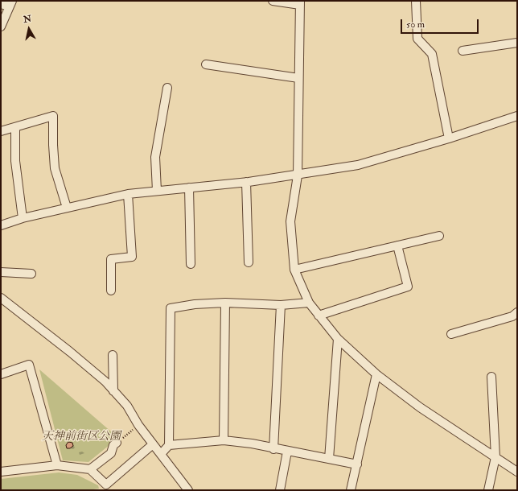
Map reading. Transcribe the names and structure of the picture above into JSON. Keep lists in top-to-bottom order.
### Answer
{
  "parks": ["天神前街区公園"],
  "scale_bar": "50 m",
  "north": "top"
}
